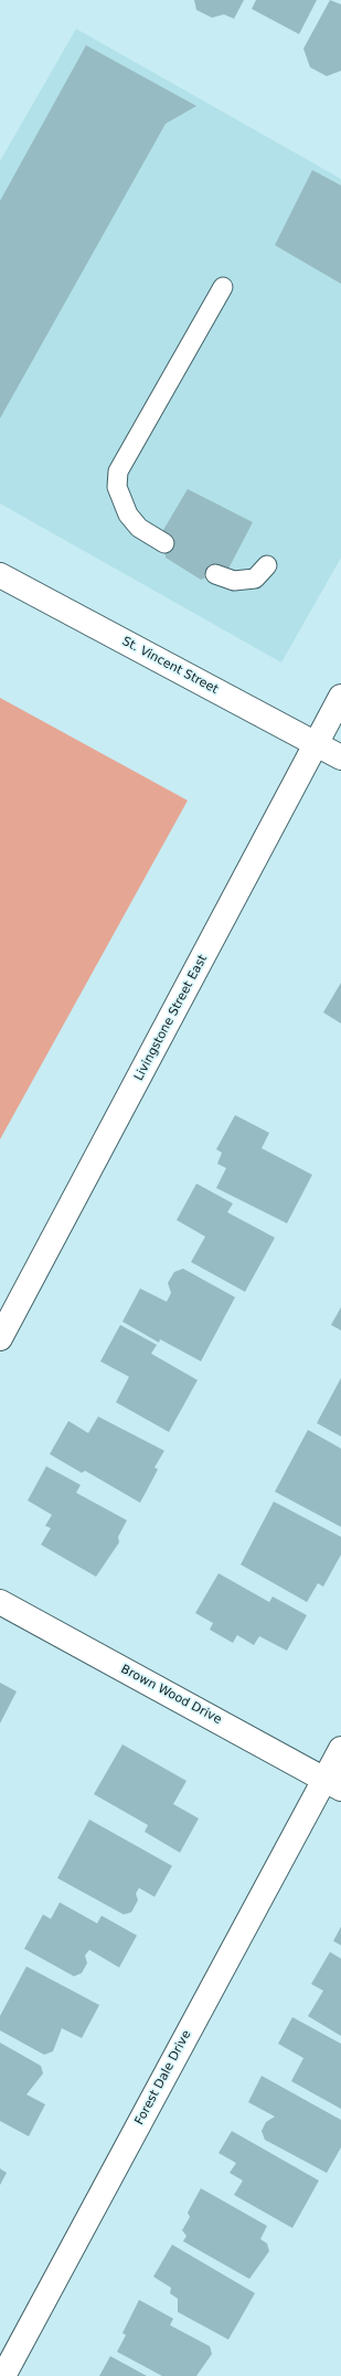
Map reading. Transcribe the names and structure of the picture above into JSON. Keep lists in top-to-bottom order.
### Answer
{
  "streets": {
    "street": [
      "St. Vincent Street",
      "Livingstone Street East",
      "Brown Wood Drive",
      "Forest Dale Drive"
    ]
  },
  "crossings": [
    ["St. Vincent Street", "Livingstone Street East"],
    ["Brown Wood Drive", "Forest Dale Drive"]
  ]
}
